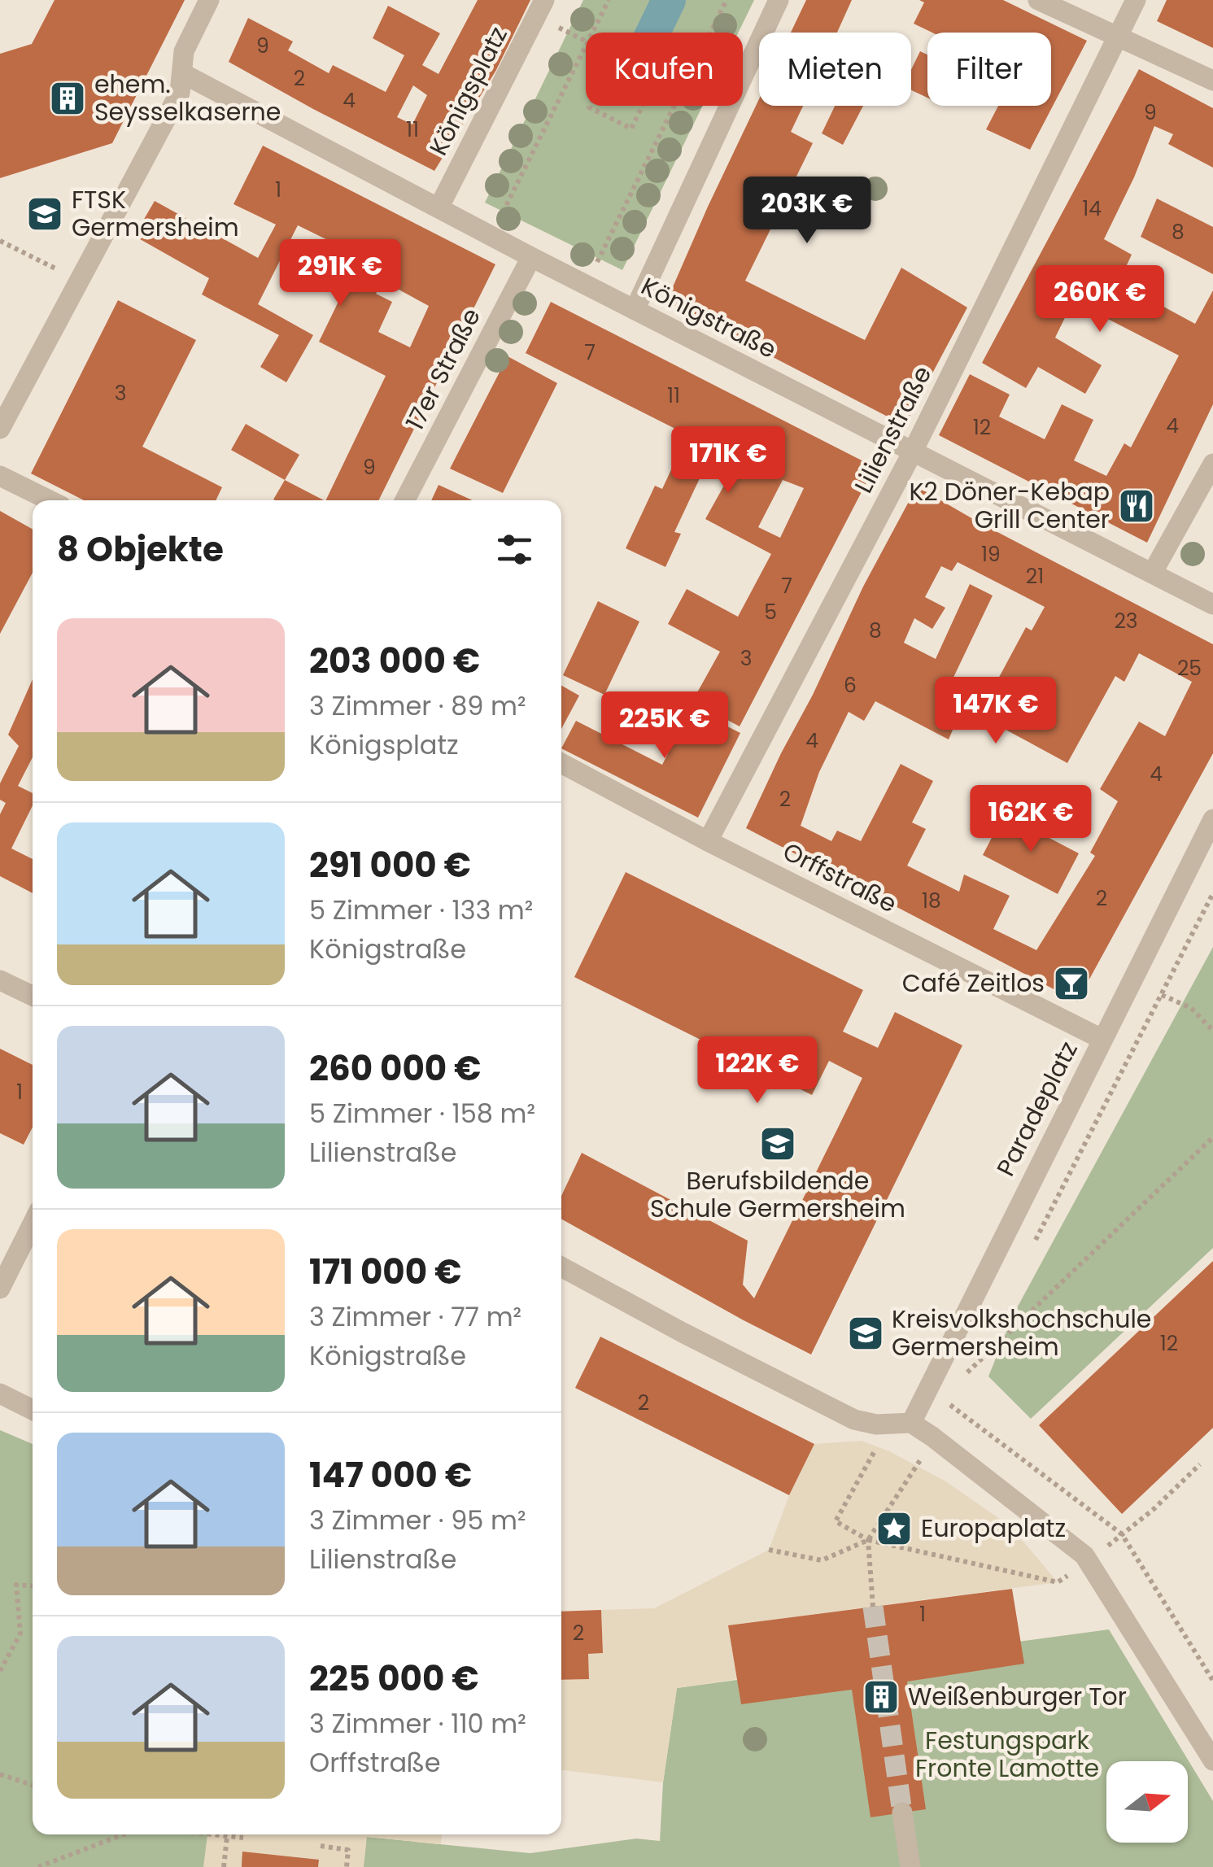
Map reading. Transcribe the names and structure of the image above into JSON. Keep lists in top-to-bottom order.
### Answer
{
  "streets": {
    "street": [
      "Königsplatz",
      "Königstraße",
      "17er Straße",
      "Lilienstraße",
      "Orffstraße",
      "Paradeplatz"
    ]
  },
  "crossings": [
    ["Königsplatz", "Königstraße"],
    ["Königstraße", "17er Straße"],
    ["Königstraße", "Lilienstraße"],
    ["Lilienstraße", "Orffstraße"],
    ["Orffstraße", "Paradeplatz"]
  ],
  "parks": ["Festungspark Fronte Lamotte"],
  "places": {
    "building": ["ehem. Seysselkaserne", "Weißenburger Tor"],
    "school or university": ["FTSK Germersheim", "Berufsbildende Schule Germersheim", "Kreisvolkshochschule Germersheim"],
    "restaurant": ["K2 Döner-Kebap Grill Center"],
    "bar": ["Café Zeitlos"],
    "place": ["Europaplatz"]
  },
  "house_numbers": [
    "9",
    "2",
    "4",
    "9",
    "11",
    "1",
    "14",
    "8",
    "7",
    "3",
    "11",
    "4",
    "12",
    "9",
    "19",
    "21",
    "7",
    "5",
    "23",
    "8",
    "3",
    "25",
    "6",
    "4",
    "4",
    "2",
    "2",
    "18",
    "1",
    "12",
    "2",
    "1",
    "2"
  ],
  "north": "right",
  "page": {
    "chip": ["Kaufen", "Mieten", "Filter"],
    "price": [
      "203K €",
      "291K €",
      "260K €",
      "171K €",
      "147K €",
      "225K €",
      "162K €",
      "122K €"
    ],
    "heading": "8 Objekte",
    "list": [
      {
        "name": "203 000 €",
        "note": "3 Zimmer · 89 m² · Königsplatz"
      },
      {
        "name": "291 000 €",
        "note": "5 Zimmer · 133 m² · Königstraße"
      },
      {
        "name": "260 000 €",
        "note": "5 Zimmer · 158 m² · Lilienstraße"
      },
      {
        "name": "171 000 €",
        "note": "3 Zimmer · 77 m² · Königstraße"
      },
      {
        "name": "147 000 €",
        "note": "3 Zimmer · 95 m² · Lilienstraße"
      },
      {
        "name": "225 000 €",
        "note": "3 Zimmer · 110 m² · Orffstraße"
      }
    ]
  }
}
